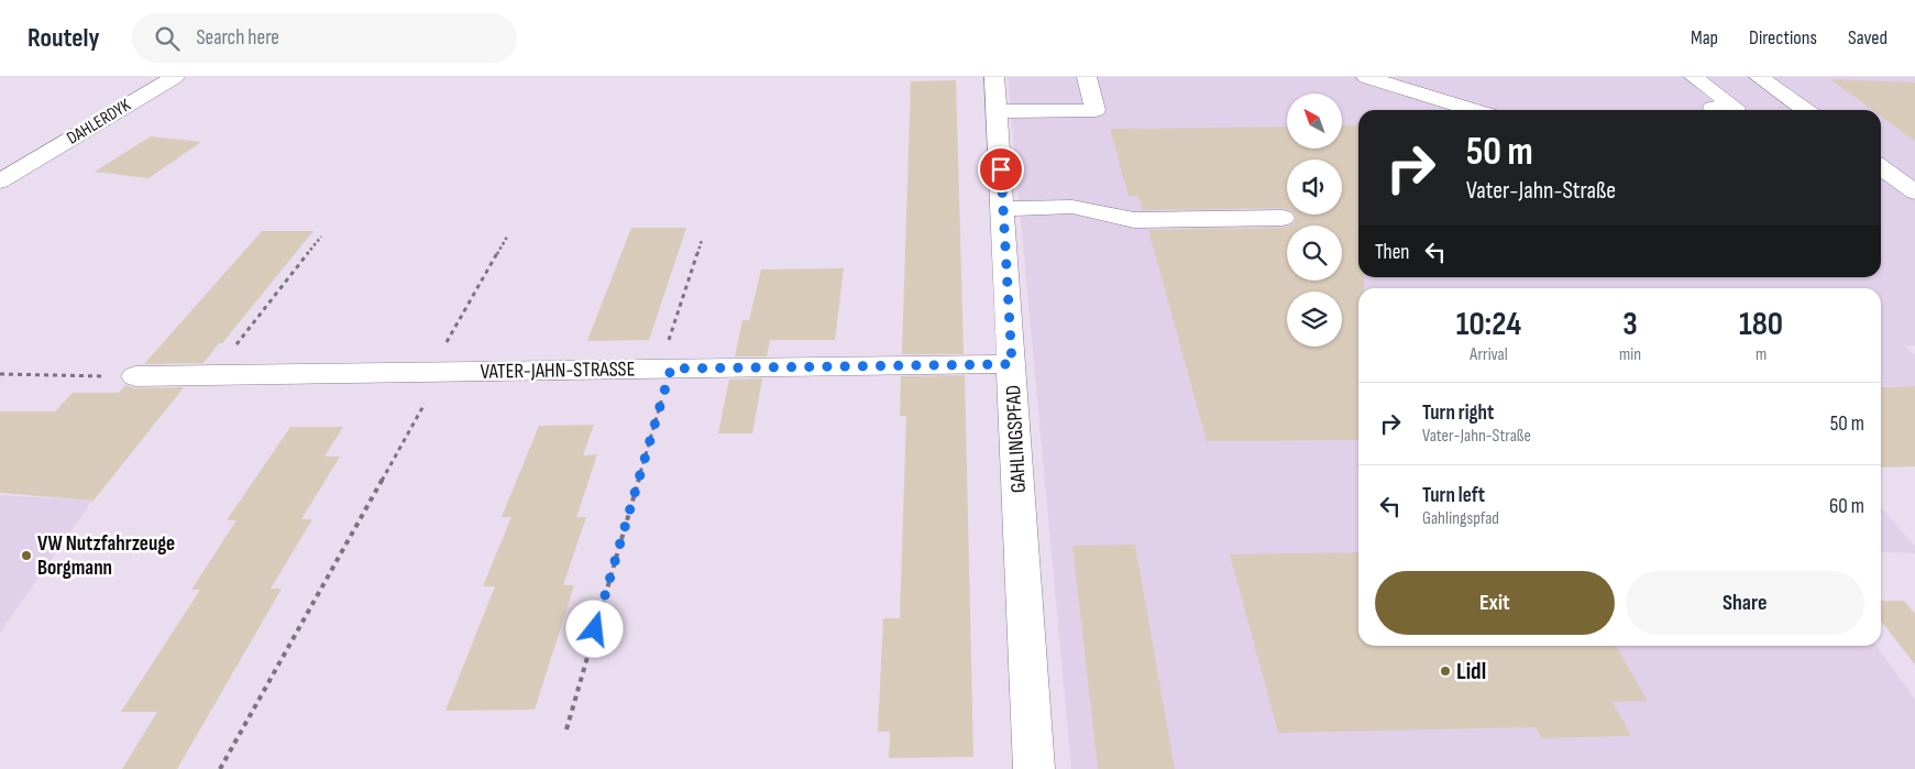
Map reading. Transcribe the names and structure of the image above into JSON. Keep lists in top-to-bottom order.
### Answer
{
  "streets": {
    "street": ["DAHLERDYK", "VATER-JAHN-STRASSE", "GAHLINGSPFAD"]
  },
  "crossings": [
    ["VATER-JAHN-STRASSE", "GAHLINGSPFAD"]
  ],
  "places": ["VW Nutzfahrzeuge Borgmann", "Lidl"],
  "north": "top left",
  "page": {
    "header": "Routely",
    "search": "Search here",
    "nav": ["Map", "Directions", "Saved"],
    "turn": ["50 m", "Vater-Jahn-Straße"],
    "then": "Then",
    "eta": [
      "10:24",
      "Arrival",
      "3",
      "min",
      "180",
      "m"
    ],
    "list": [
      {
        "name": "Turn right",
        "note": "Vater-Jahn-Straße",
        "value": "50 m"
      },
      {
        "name": "Turn left",
        "note": "Gahlingspfad",
        "value": "60 m"
      }
    ],
    "buttons": ["Exit", "Share"]
  }
}
